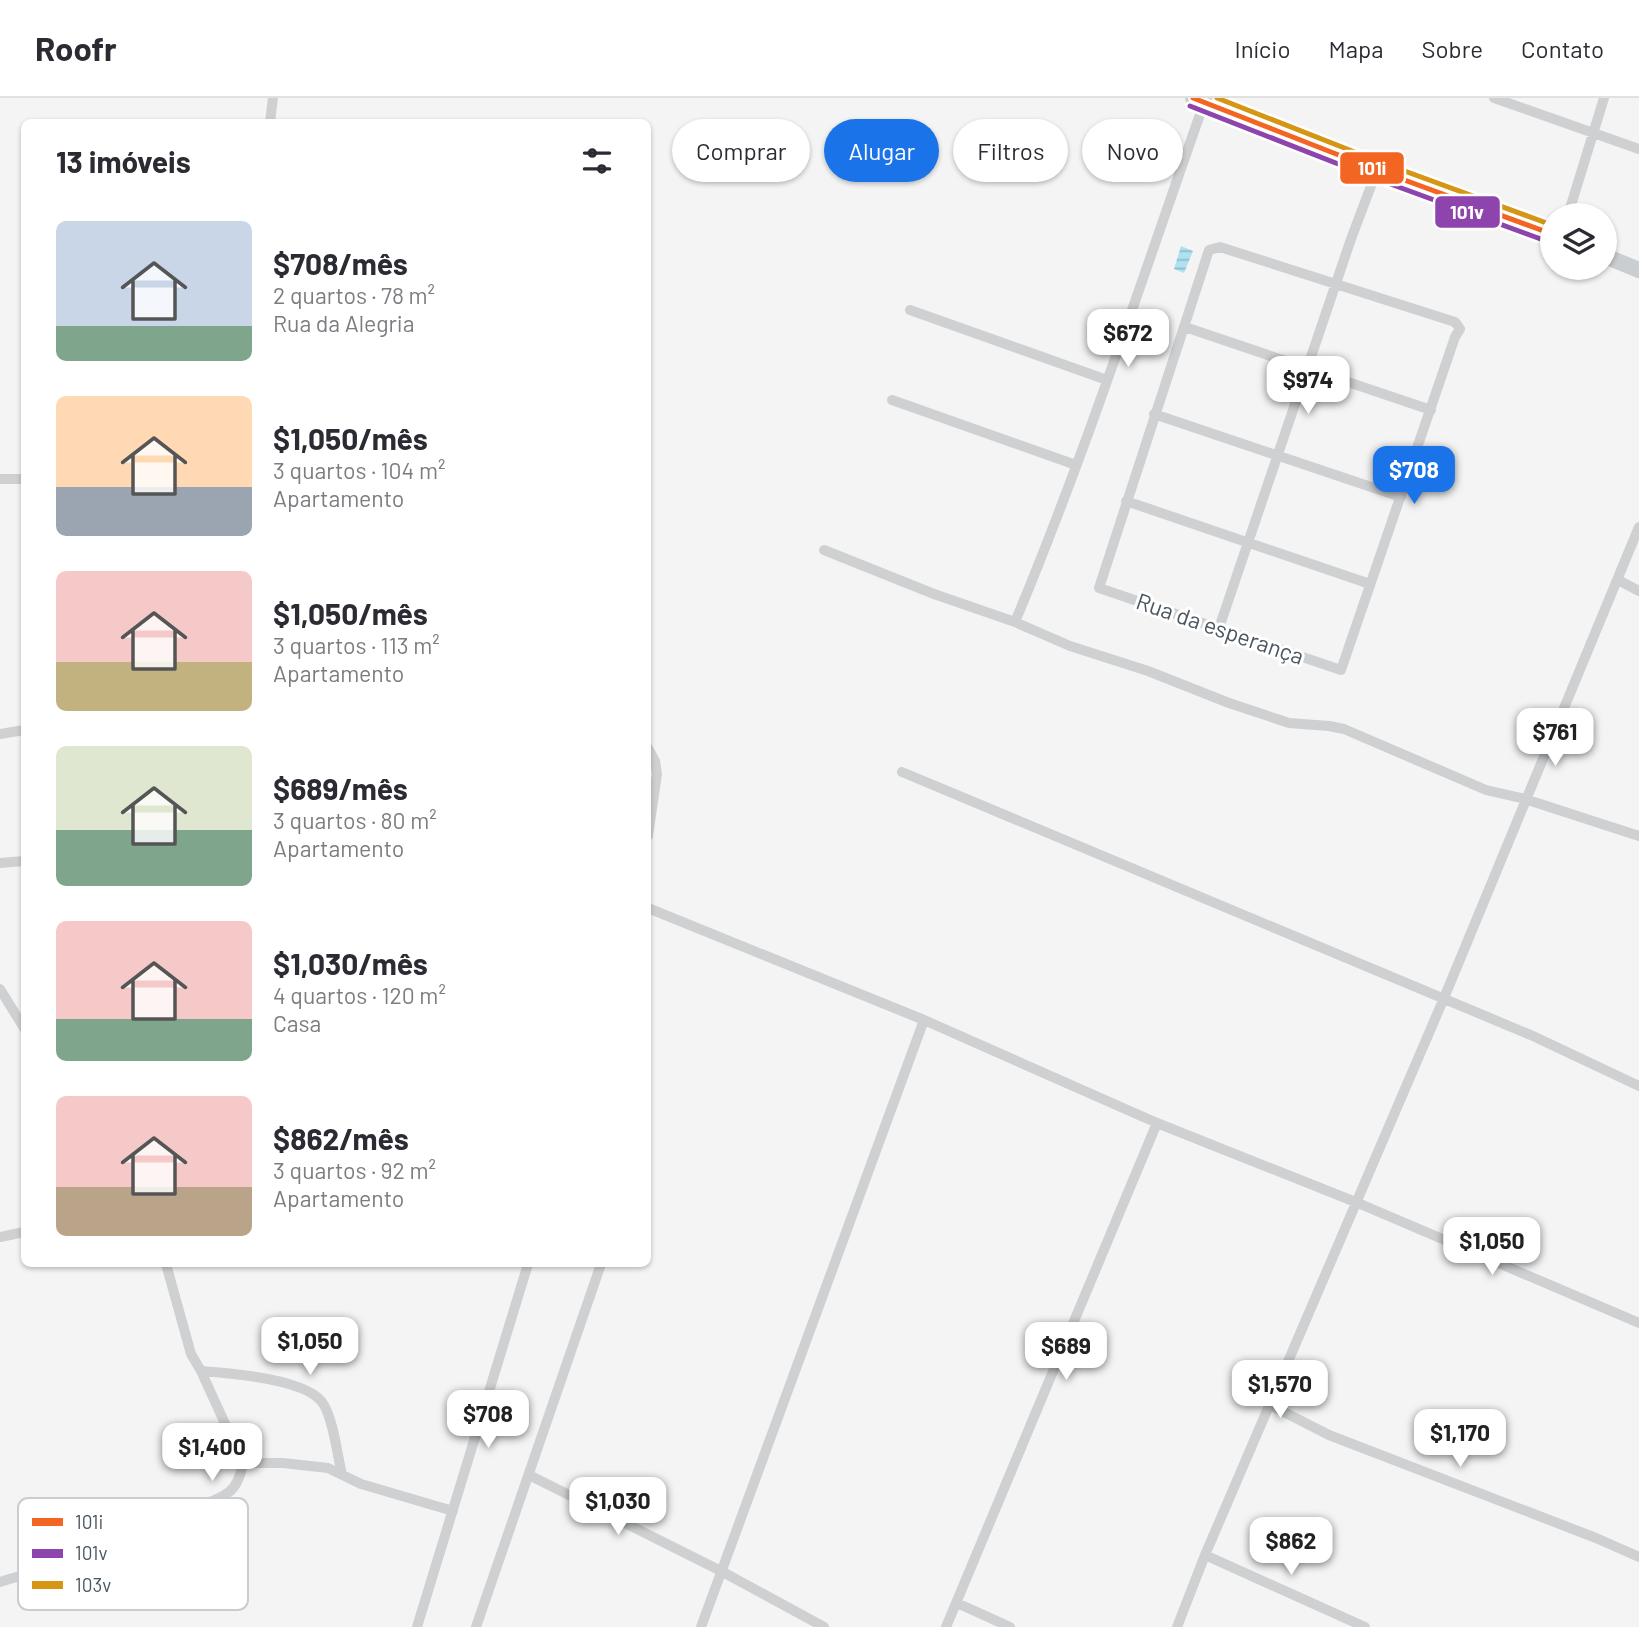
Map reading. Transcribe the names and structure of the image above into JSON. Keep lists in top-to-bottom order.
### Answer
{
  "streets": {
    "street": ["Rua da esperança"]
  },
  "lines": ["transit line 101i", "transit line 103v", "transit line 101v"],
  "legend": ["101i", "101v", "103v"],
  "page": {
    "header": "Roofr",
    "nav": [
      "Início",
      "Mapa",
      "Sobre",
      "Contato"
    ],
    "chip": [
      "Comprar",
      "Alugar",
      "Filtros",
      "Novo"
    ],
    "heading": "13 imóveis",
    "list": [
      {
        "name": "$708/mês",
        "note": "2 quartos · 78 m² · Rua da Alegria"
      },
      {
        "name": "$1,050/mês",
        "note": "3 quartos · 104 m² · Apartamento"
      },
      {
        "name": "$1,050/mês",
        "note": "3 quartos · 113 m² · Apartamento"
      },
      {
        "name": "$689/mês",
        "note": "3 quartos · 80 m² · Apartamento"
      },
      {
        "name": "$1,030/mês",
        "note": "4 quartos · 120 m² · Casa"
      },
      {
        "name": "$862/mês",
        "note": "3 quartos · 92 m² · Apartamento"
      }
    ],
    "price": [
      "$672",
      "$974",
      "$708",
      "$761",
      "$1,050",
      "$1,050",
      "$689",
      "$1,570",
      "$708",
      "$1,170",
      "$1,400",
      "$1,030",
      "$862"
    ]
  }
}
